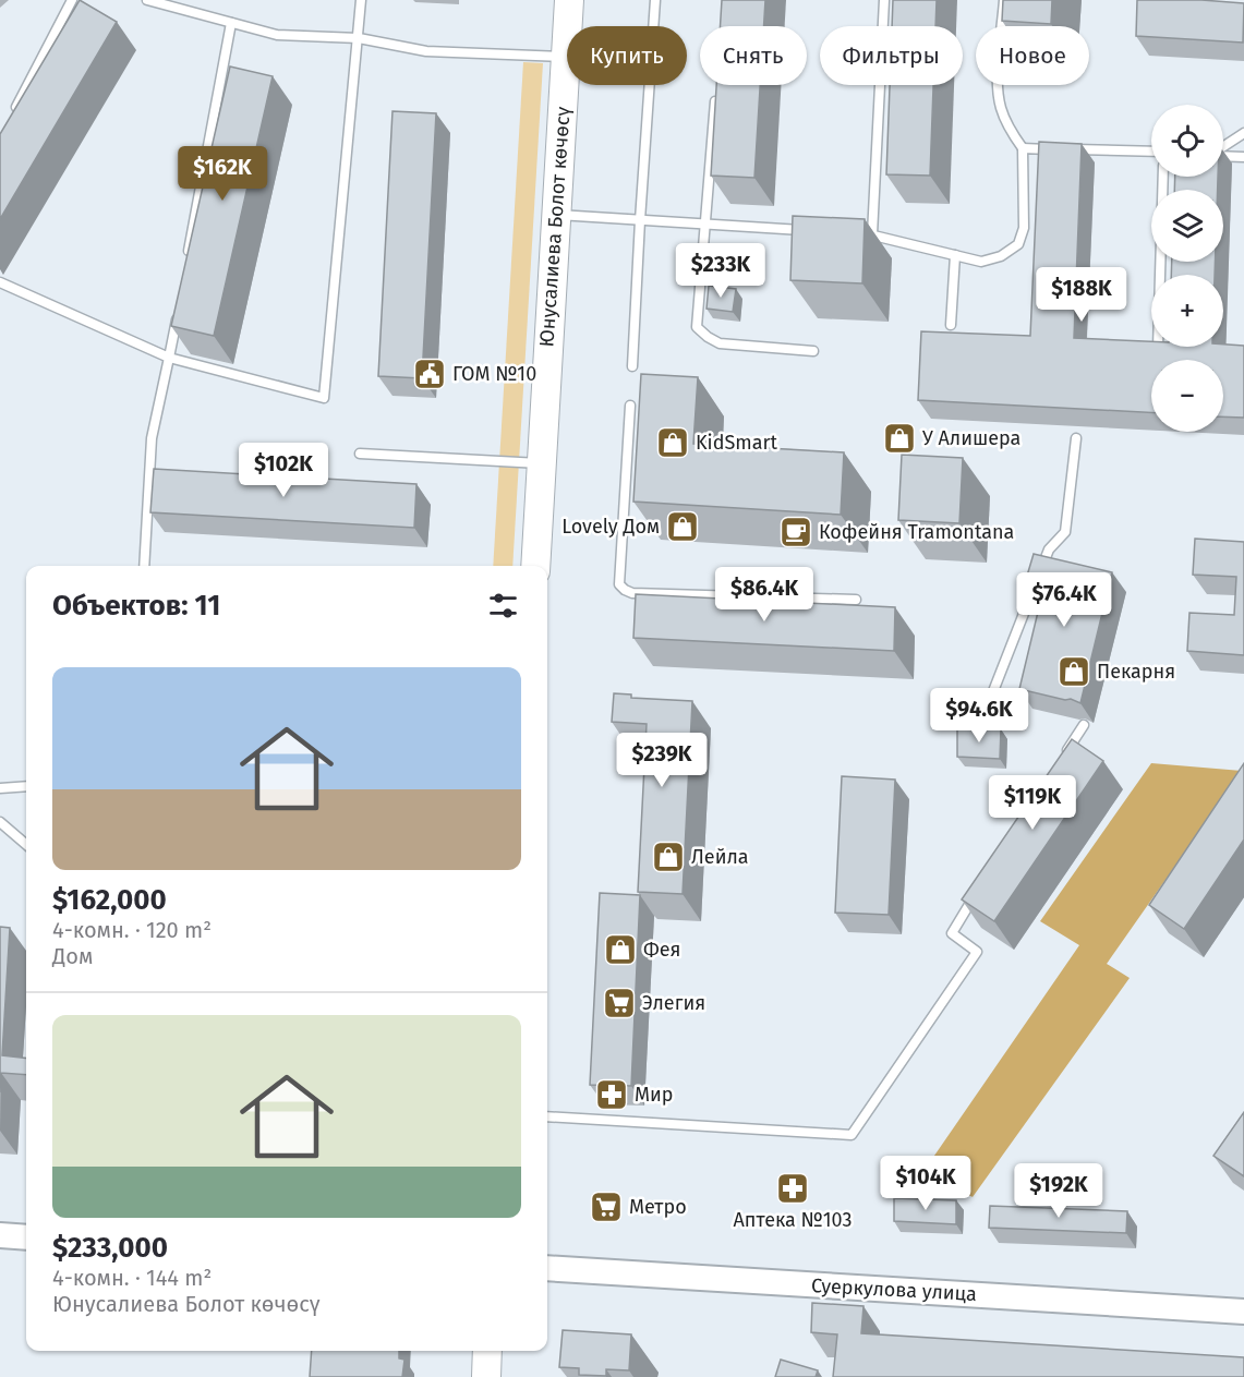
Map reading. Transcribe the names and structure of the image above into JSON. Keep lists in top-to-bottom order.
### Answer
{
  "streets": {
    "main road": ["Юнусалиева Болот көчөсү", "Суеркулова улица"]
  },
  "places": {
    "public building": ["ГОМ №10"],
    "shop": [
      "У Алишера",
      "KidSmart",
      "Lovely Дом",
      "Пекарня",
      "Лейла",
      "Фея"
    ],
    "cafe": ["Кофейня Tramontana"],
    "supermarket": ["Элегия", "Метро"],
    "pharmacy": ["Мир", "Аптека №103"]
  },
  "page": {
    "chip": [
      "Купить",
      "Снять",
      "Фильтры",
      "Новое"
    ],
    "map_buttons": ["+", "−"],
    "price": [
      "$162K",
      "$233K",
      "$188K",
      "$102K",
      "$86.4K",
      "$76.4K",
      "$94.6K",
      "$239K",
      "$119K",
      "$104K",
      "$192K"
    ],
    "heading": "Объектов: 11",
    "list": [
      {
        "name": "$162,000",
        "note": "4-комн. · 120 m² · Дом"
      },
      {
        "name": "$233,000",
        "note": "4-комн. · 144 m² · Юнусалиева Болот көчөсү"
      }
    ]
  }
}
